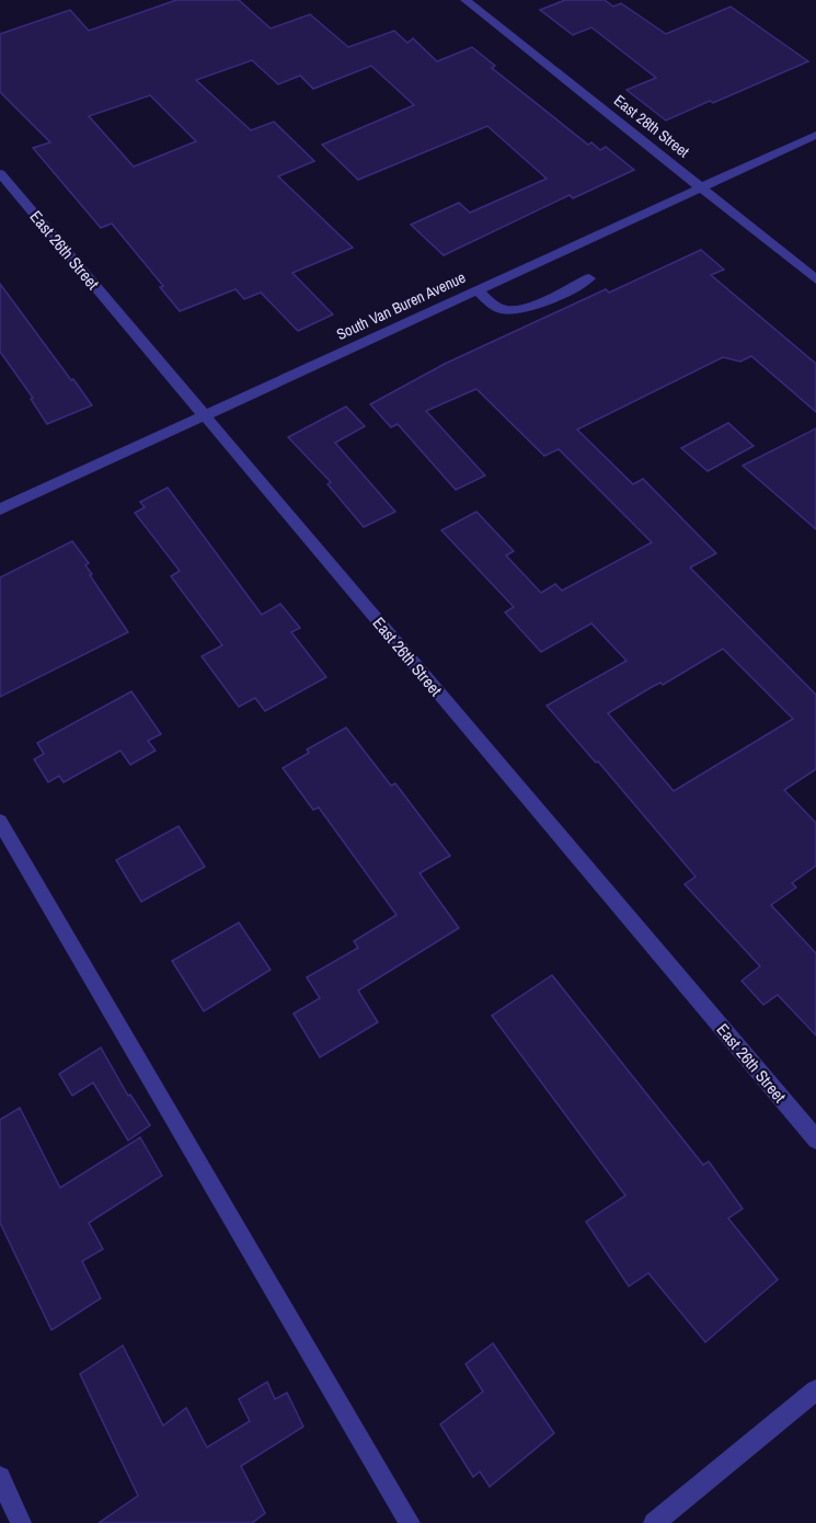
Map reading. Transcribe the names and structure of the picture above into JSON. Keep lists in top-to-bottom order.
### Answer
{
  "streets": {
    "street": ["East 28th Street", "East 26th Street", "South Van Buren Avenue"]
  },
  "crossings": [
    ["East 28th Street", "South Van Buren Avenue"],
    ["East 26th Street", "South Van Buren Avenue"]
  ]
}
